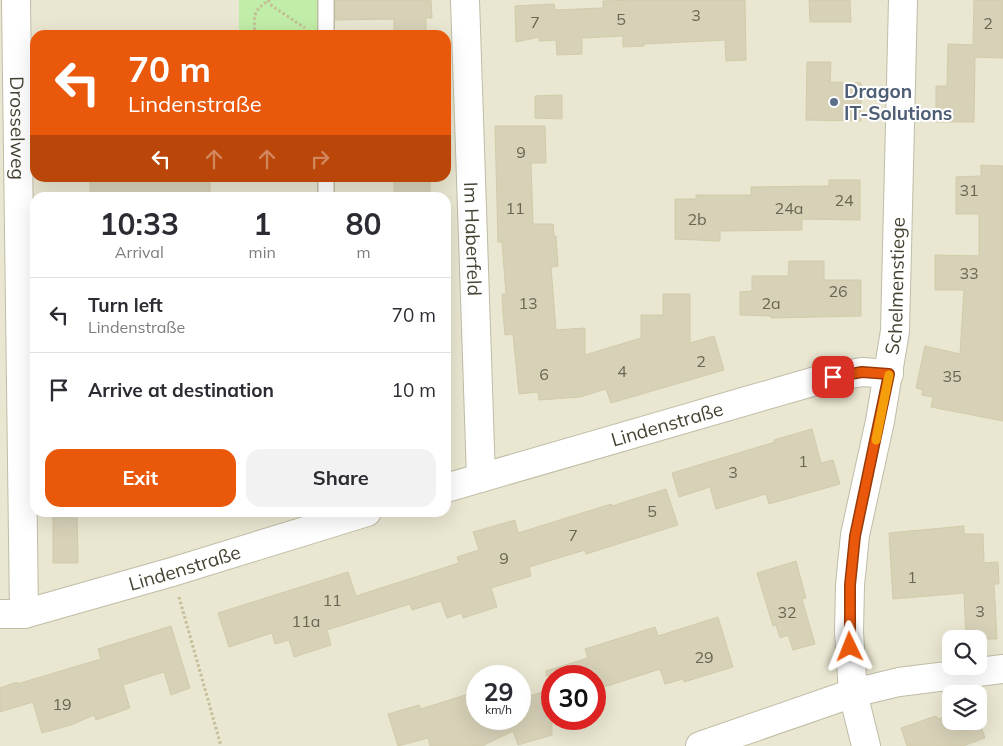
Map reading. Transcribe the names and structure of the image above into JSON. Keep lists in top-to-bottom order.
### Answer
{
  "streets": {
    "street": [
      "Drosselweg",
      "Im Haberfeld",
      "Schelmenstiege",
      "Lindenstraße"
    ]
  },
  "crossings": [
    ["Drosselweg", "Lindenstraße"],
    ["Im Haberfeld", "Lindenstraße"],
    ["Schelmenstiege", "Lindenstraße"]
  ],
  "places": ["Dragon IT-Solutions"],
  "house_numbers": [
    "3",
    "5",
    "7",
    "2",
    "9",
    "31",
    "24",
    "11",
    "24a",
    "2b",
    "33",
    "26",
    "13",
    "2a",
    "2",
    "4",
    "6",
    "35",
    "1",
    "3",
    "5",
    "7",
    "9",
    "1",
    "11",
    "3",
    "32",
    "11a",
    "29",
    "19"
  ],
  "page": {
    "turn": ["70 m", "Lindenstraße"],
    "eta": [
      "10:33",
      "Arrival",
      "1",
      "min",
      "80",
      "m"
    ],
    "list": [
      {
        "name": "Turn left",
        "note": "Lindenstraße",
        "value": "70 m"
      },
      {
        "name": "Arrive at destination",
        "value": "10 m"
      }
    ],
    "buttons": ["Exit", "Share"],
    "speed": "29 km/h",
    "limit": "30"
  }
}
